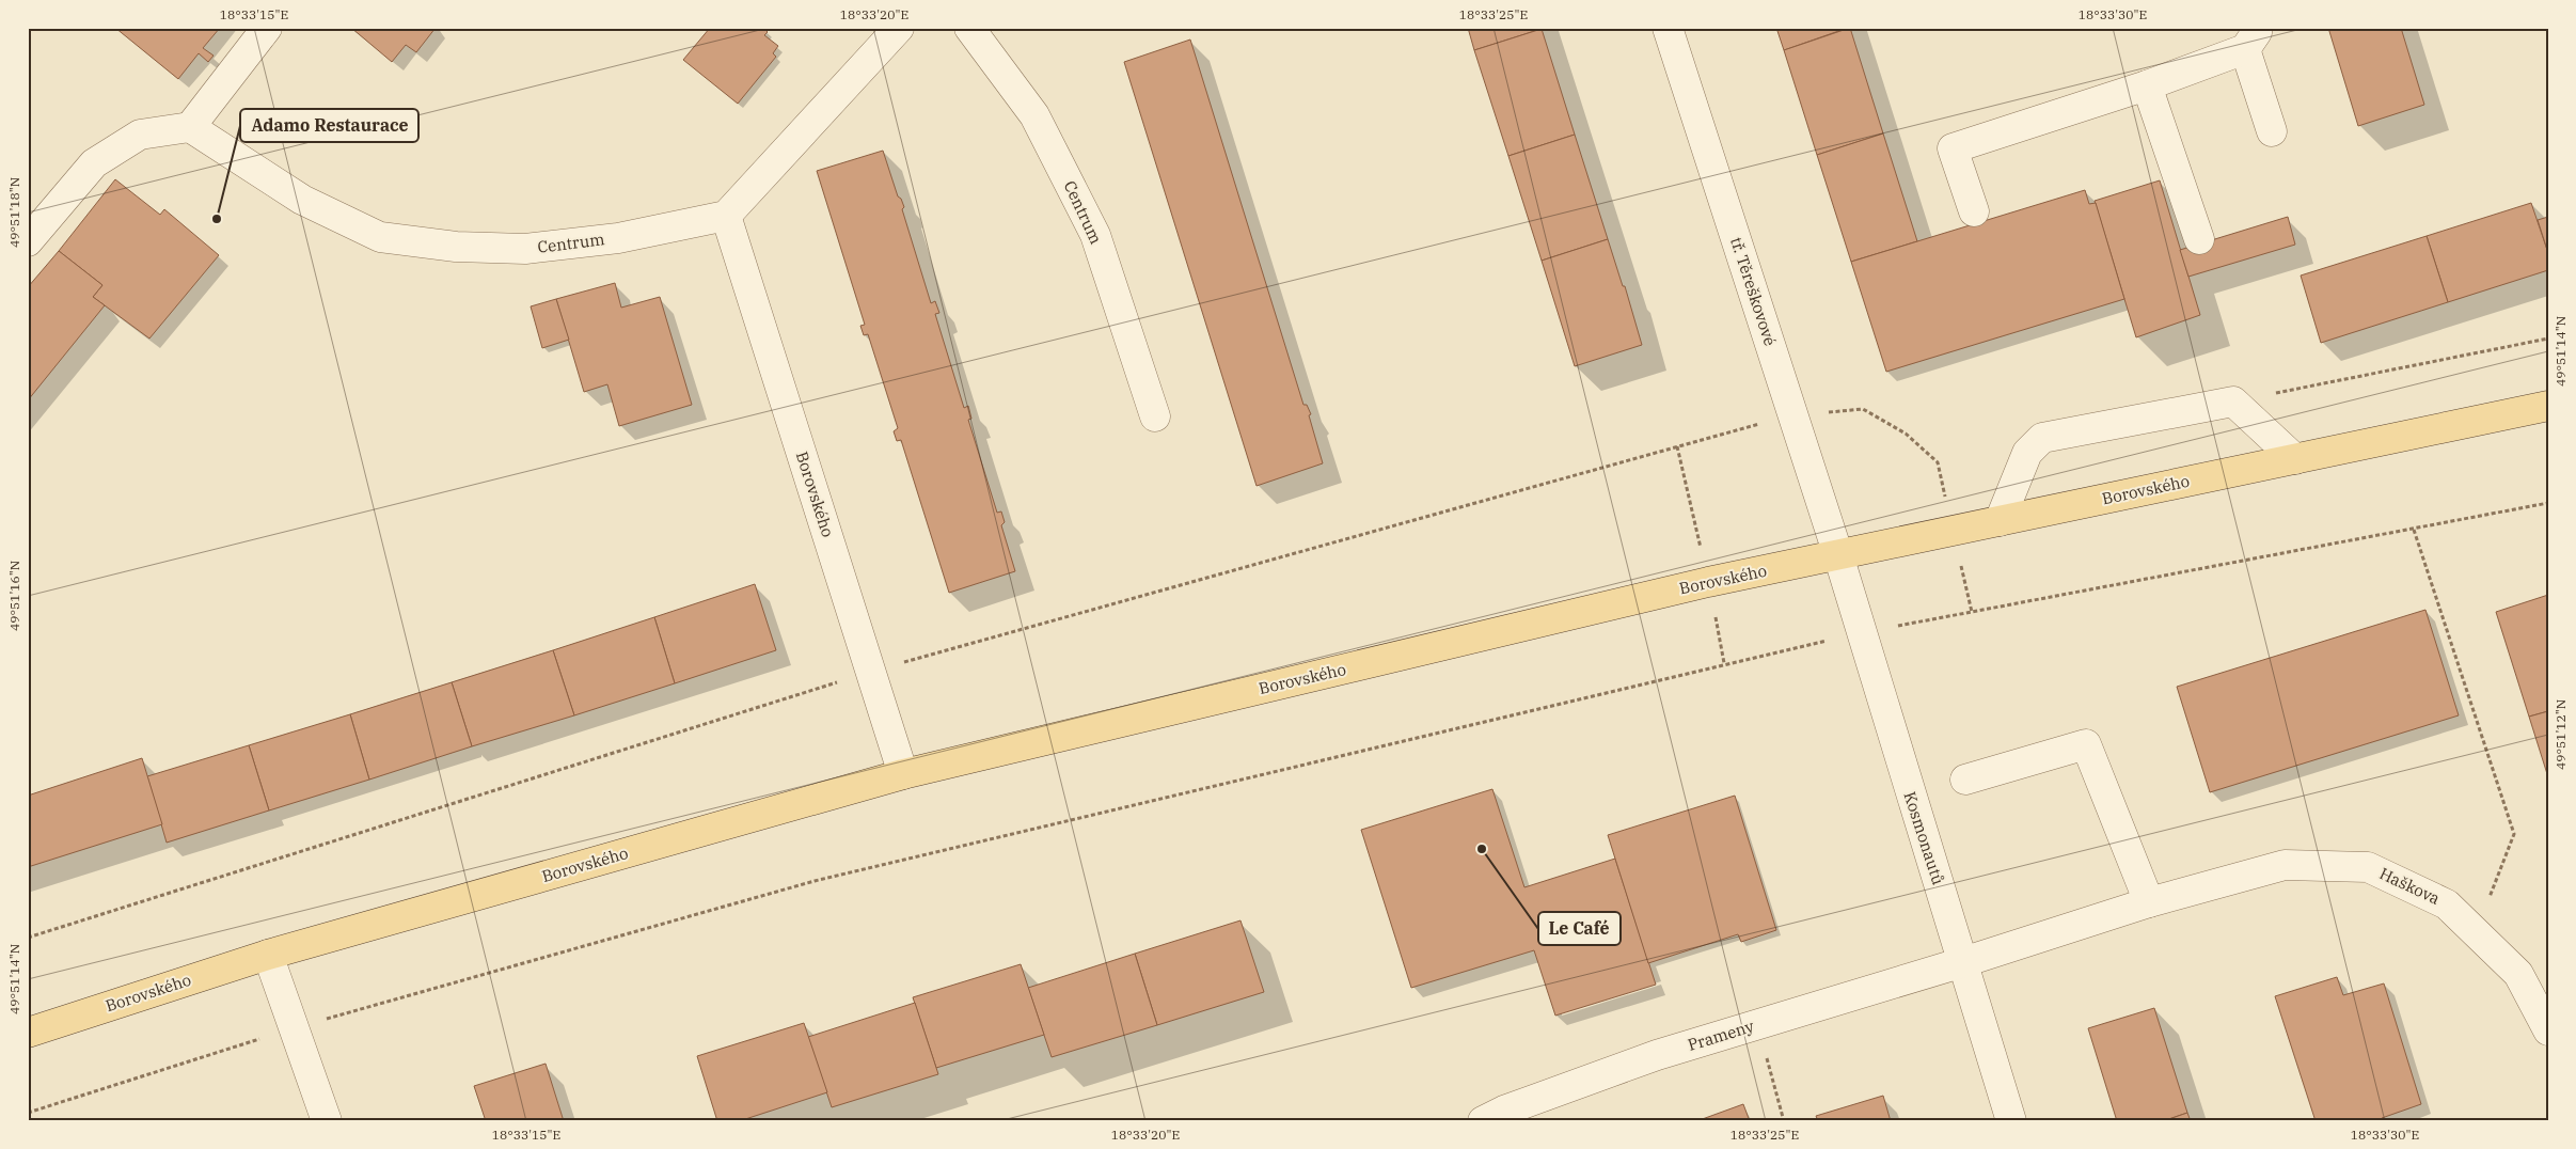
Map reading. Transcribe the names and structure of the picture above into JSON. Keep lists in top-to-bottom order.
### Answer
{
  "streets": {
    "main road": ["Borovského"],
    "street": [
      "Centrum",
      "tř. Těreškovové",
      "Kosmonautů",
      "Haškova",
      "Prameny"
    ]
  },
  "crossings": [
    ["Centrum", "Borovského"],
    ["tř. Těreškovové", "Borovského"],
    ["tř. Těreškovové", "Kosmonautů"],
    ["Borovského", "Kosmonautů"],
    ["Kosmonautů", "Haškova"],
    ["Kosmonautů", "Prameny"],
    ["Haškova", "Prameny"]
  ],
  "places": ["Adamo Restaurace", "Le Café"],
  "coordinates": [
    "18°33'15\"E",
    "18°33'20\"E",
    "18°33'25\"E",
    "18°33'30\"E",
    "49°51'18\"N",
    "49°51'14\"N",
    "49°51'16\"N",
    "49°51'12\"N"
  ]
}
